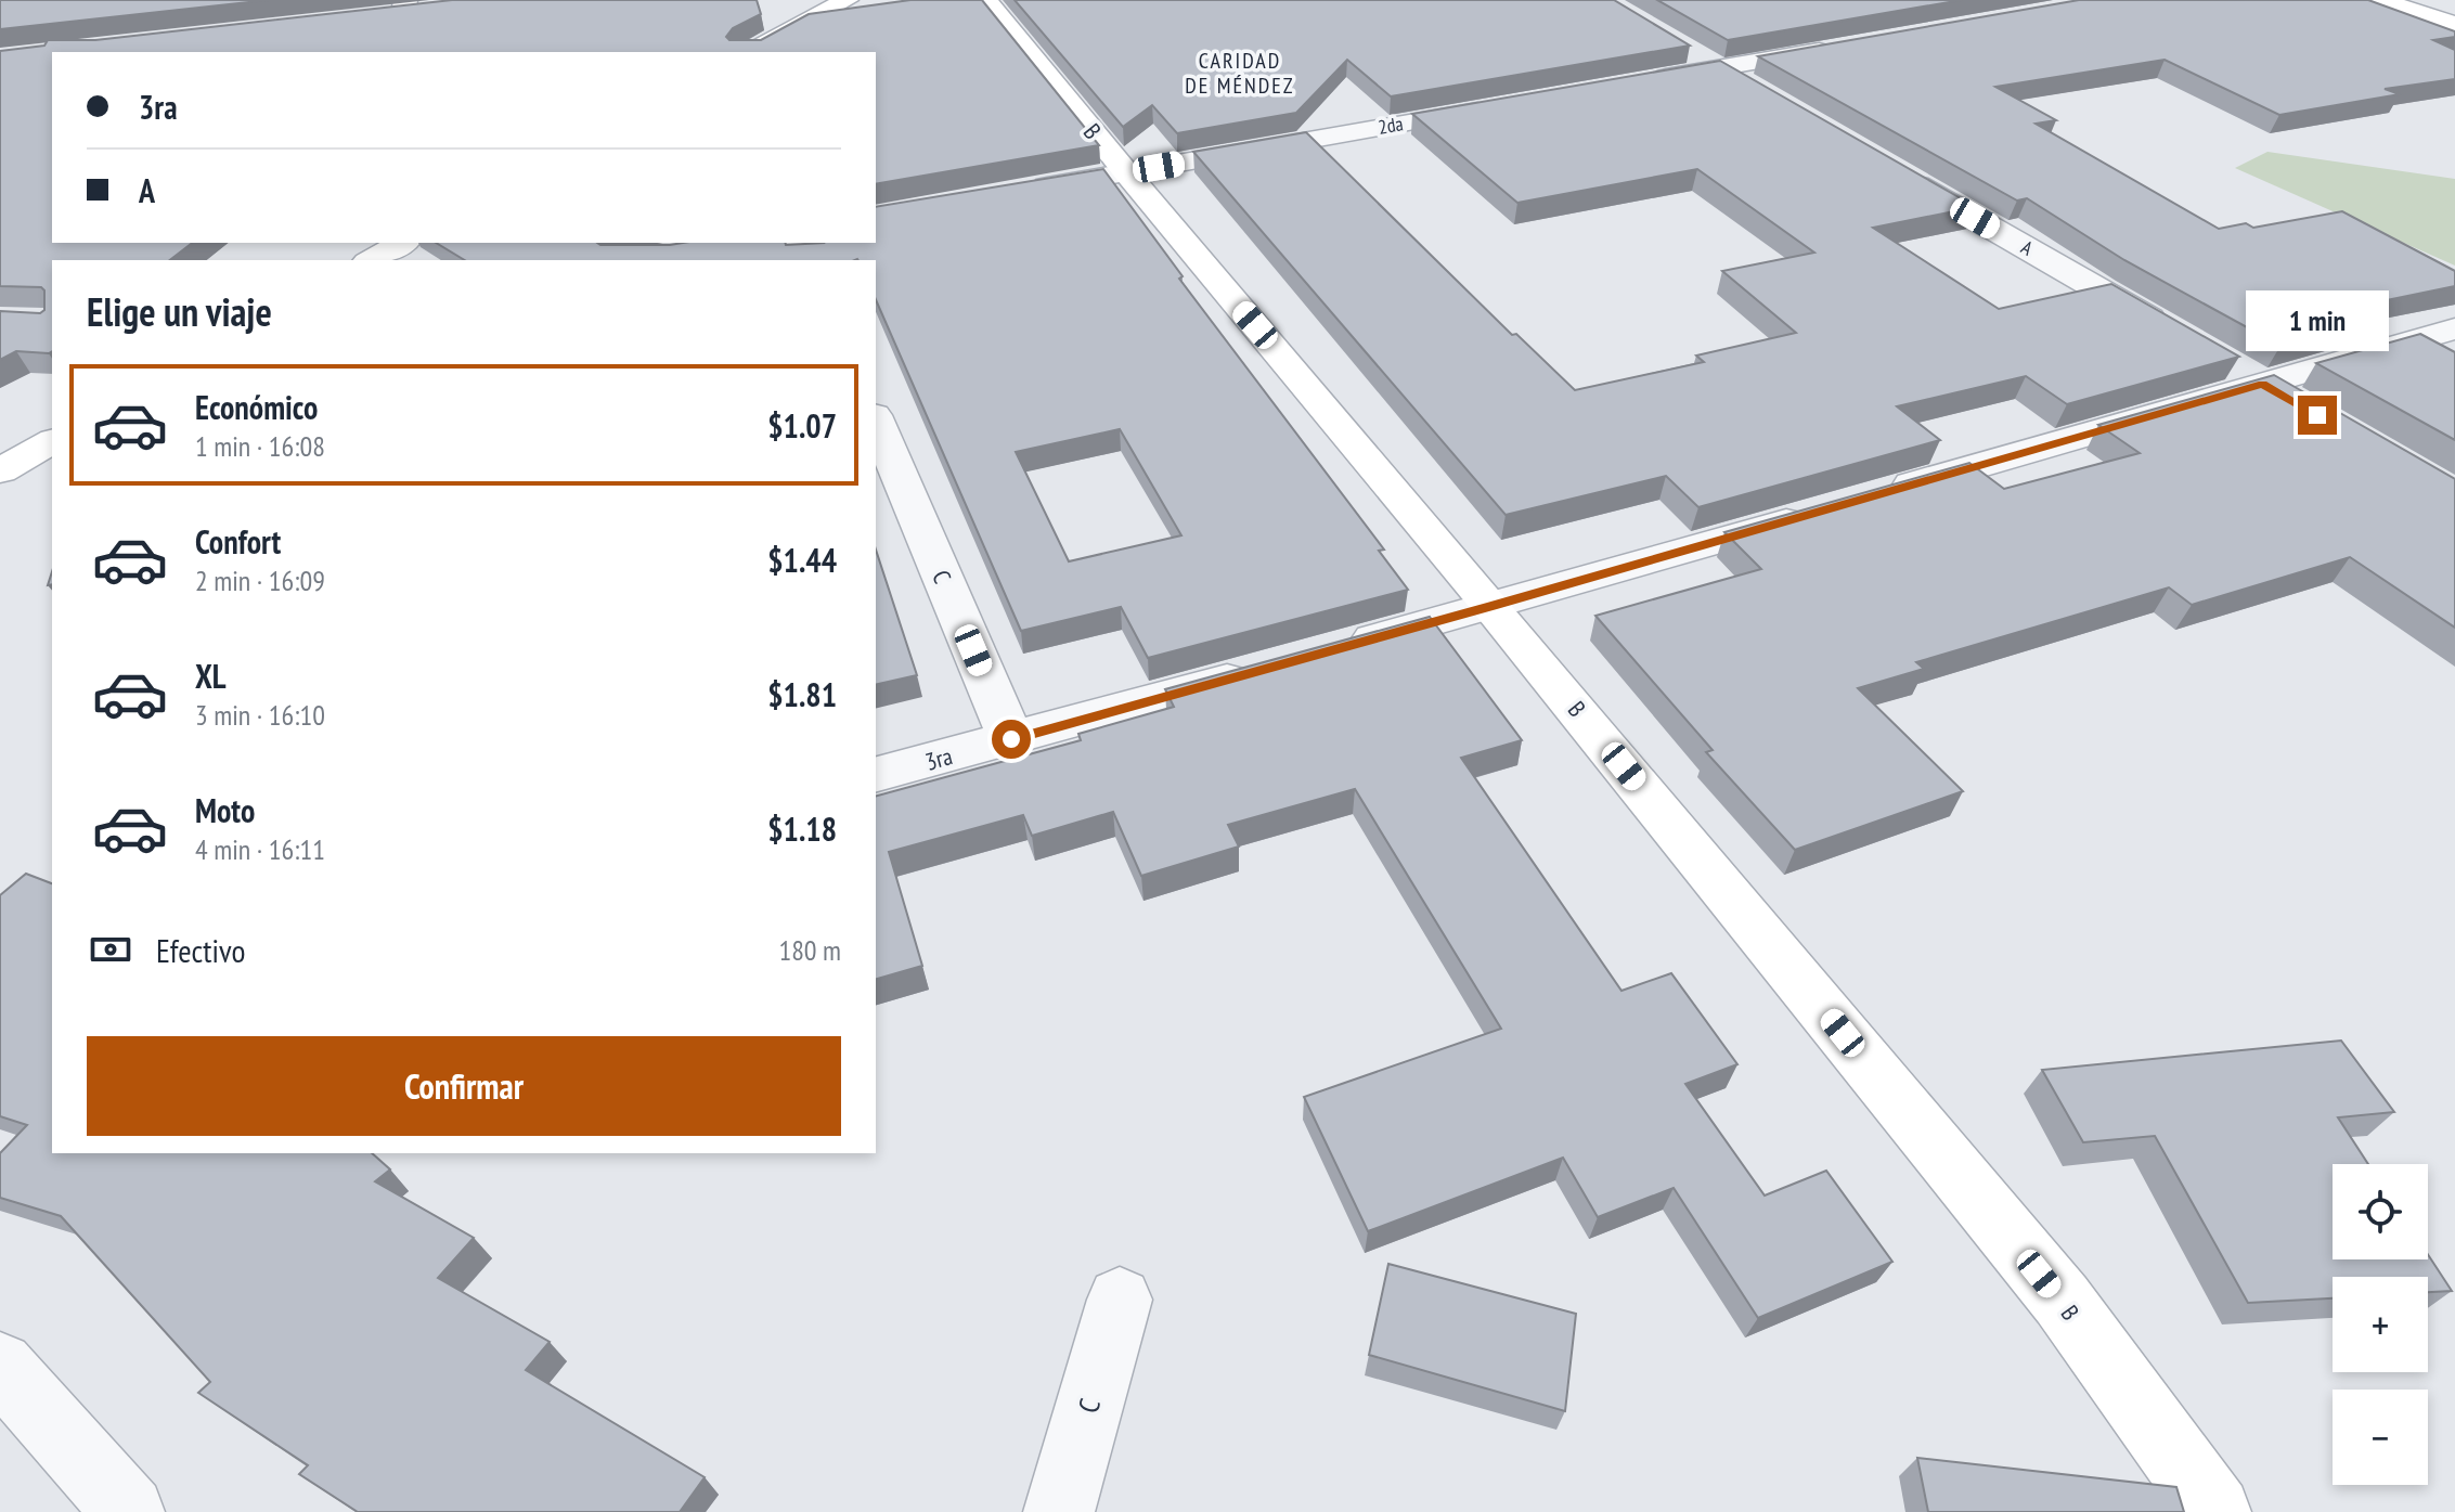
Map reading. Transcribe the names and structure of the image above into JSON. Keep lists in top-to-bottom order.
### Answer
{
  "streets": {
    "street": [
      "2da",
      "B",
      "A",
      "C",
      "3ra"
    ]
  },
  "crossings": [
    ["2da", "B"],
    ["C", "3ra"]
  ],
  "districts": ["CARIDAD DE MÉNDEZ"],
  "page": {
    "banner": ["3ra", "A"],
    "heading": "Elige un viaje",
    "bubble": "1 min",
    "list": [
      {
        "name": "Económico",
        "note": "1 min · 16:08",
        "value": "$1.07"
      },
      {
        "name": "Confort",
        "note": "2 min · 16:09",
        "value": "$1.44"
      },
      {
        "name": "XL",
        "note": "3 min · 16:10",
        "value": "$1.81"
      },
      {
        "name": "Moto",
        "note": "4 min · 16:11",
        "value": "$1.18"
      }
    ],
    "pay": ["Efectivo", "180 m"],
    "buttons": "Confirmar",
    "map_buttons": ["+", "−"]
  }
}
